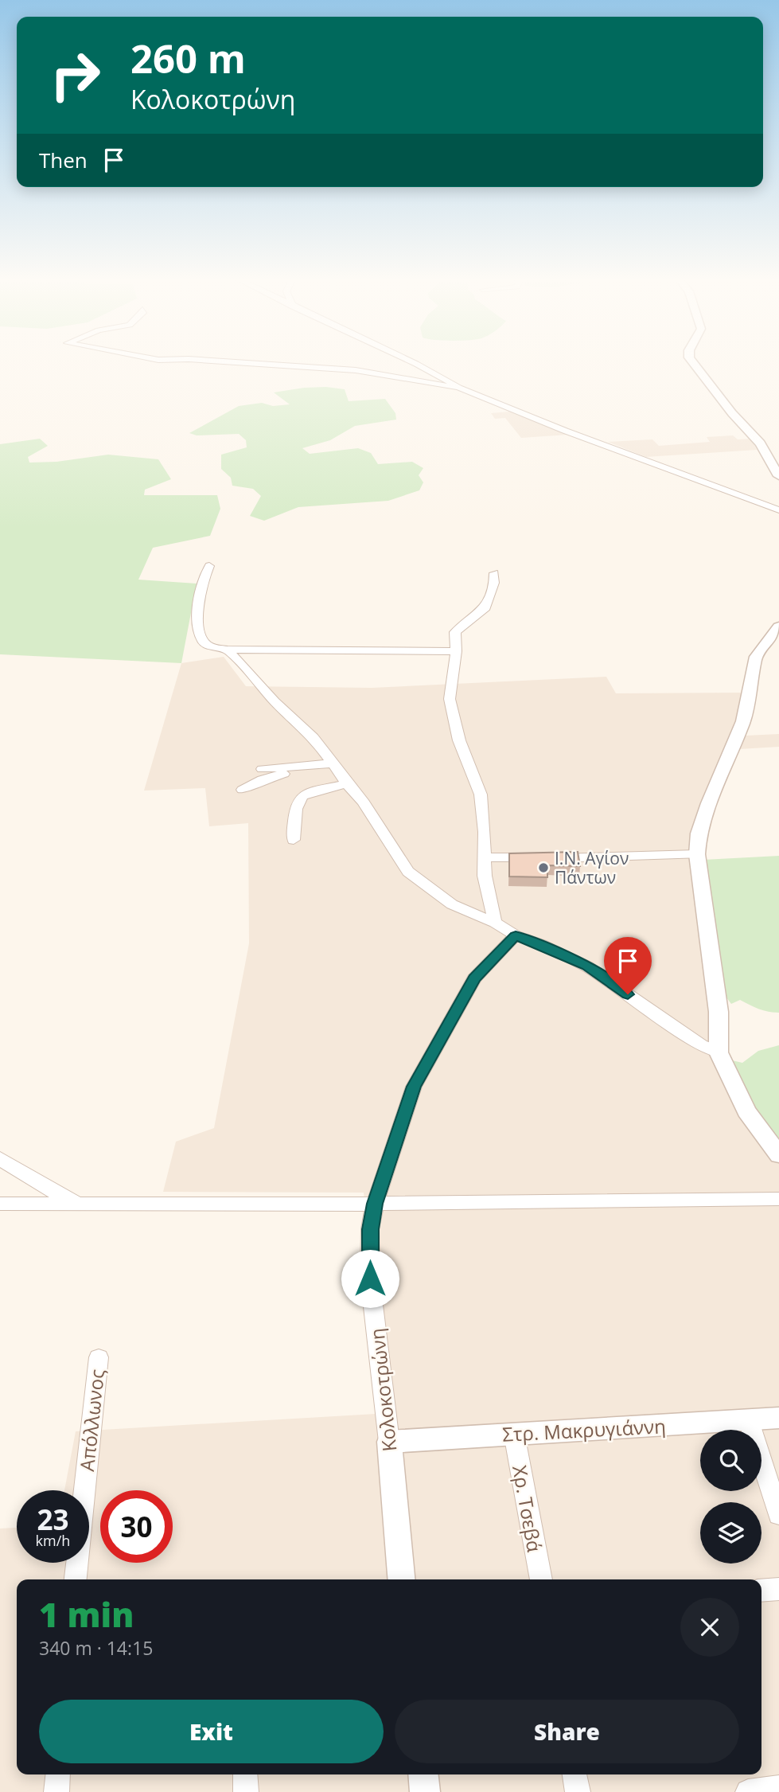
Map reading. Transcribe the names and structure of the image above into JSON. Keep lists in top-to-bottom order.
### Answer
{
  "streets": {
    "street": [
      "Κολοκοτρώνη",
      "Απόλλωνος",
      "Στρ. Μακρυγιάννη",
      "Χρ. Τσεβά"
    ]
  },
  "crossings": [
    ["Κολοκοτρώνη", "Στρ. Μακρυγιάννη"],
    ["Στρ. Μακρυγιάννη", "Χρ. Τσεβά"]
  ],
  "places": ["Ι.Ν. Αγίον Πάντων"],
  "page": {
    "turn": ["260 m", "Κολοκοτρώνη"],
    "then": "Then",
    "speed": "23 km/h",
    "limit": "30",
    "heading": ["1 min", "340 m · 14:15"],
    "buttons": ["Exit", "Share"]
  }
}
